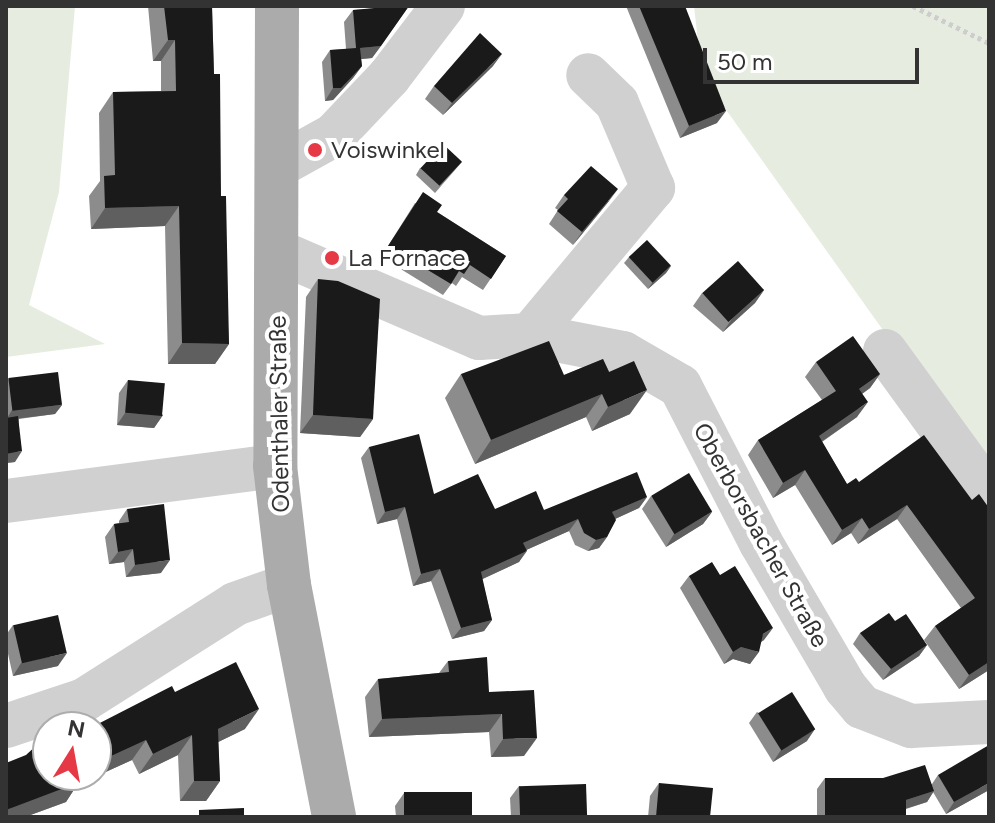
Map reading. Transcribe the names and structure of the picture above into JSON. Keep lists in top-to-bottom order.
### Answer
{
  "streets": {
    "main road": ["Odenthaler Straße"],
    "street": ["Oberborsbacher Straße"]
  },
  "crossings": [
    ["Odenthaler Straße", "Oberborsbacher Straße"]
  ],
  "places": ["Voiswinkel", "La Fornace"],
  "scale_bar": "50 m",
  "north": "top"
}
